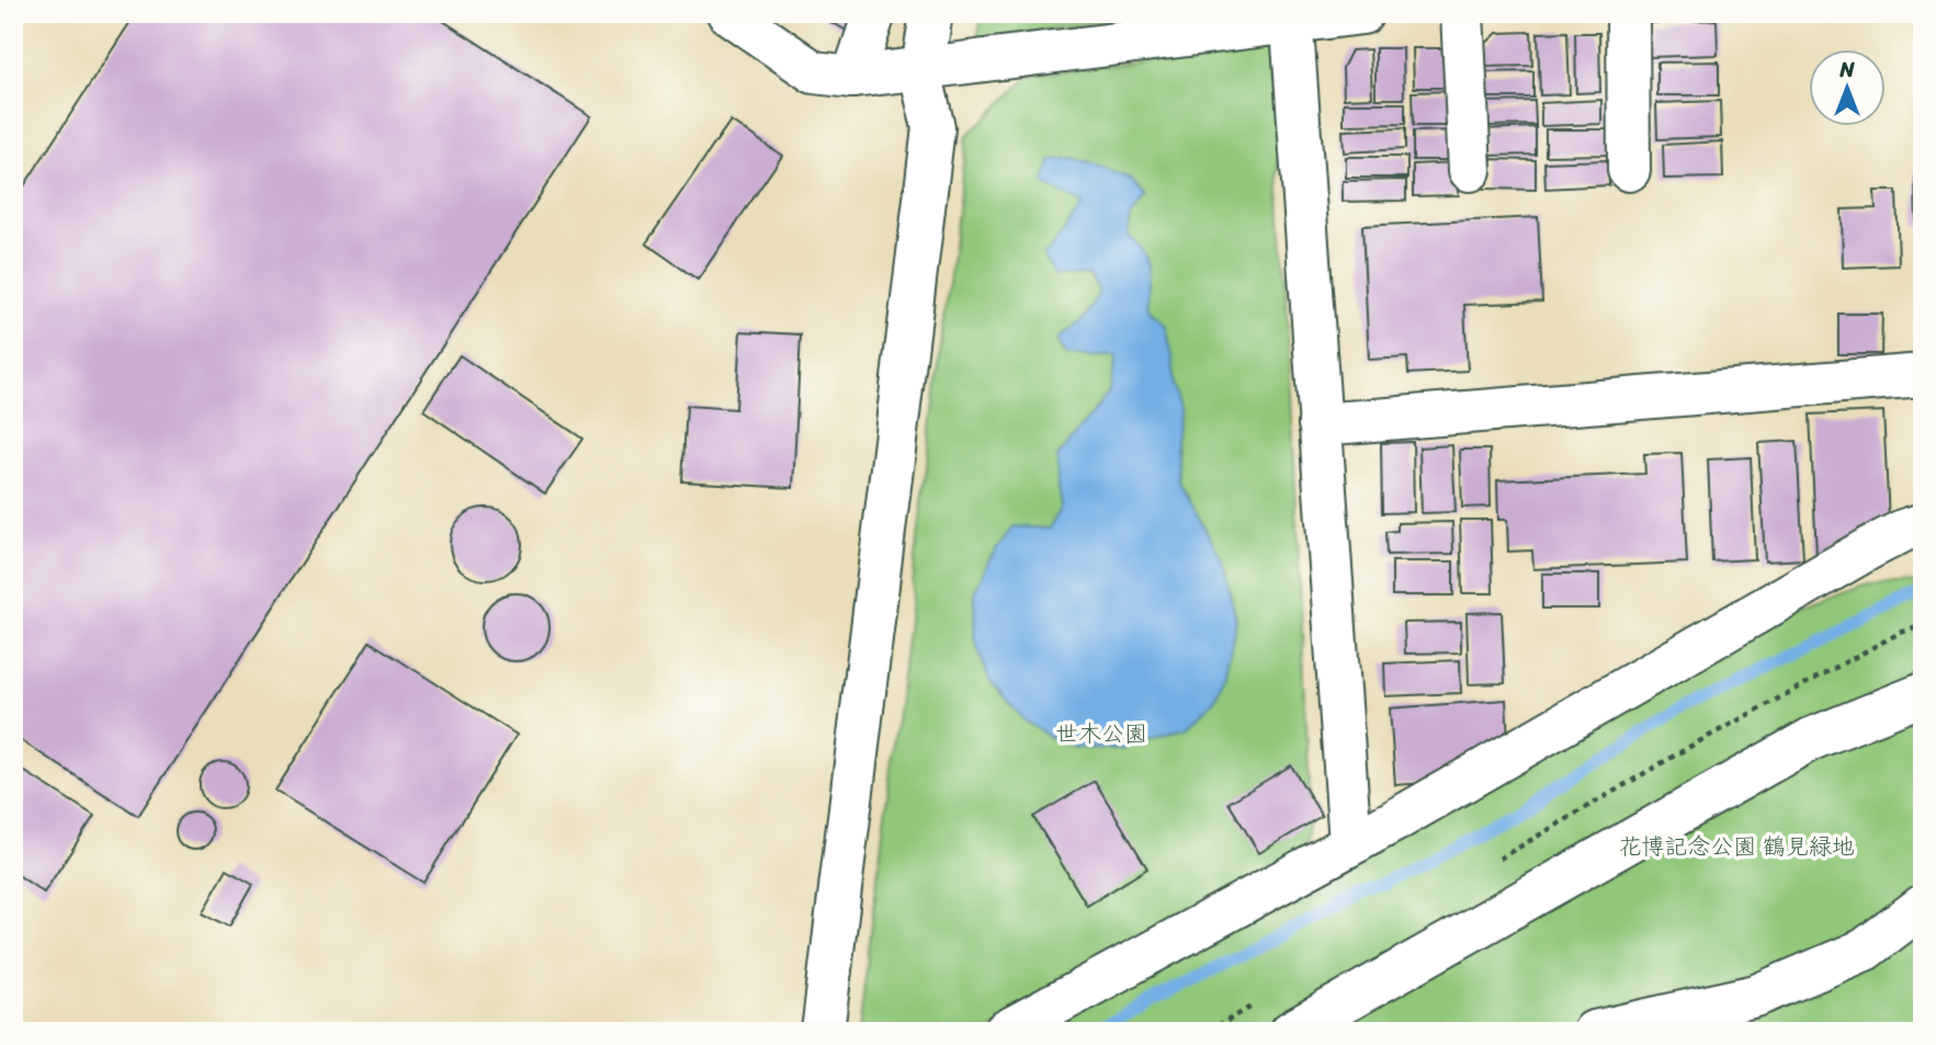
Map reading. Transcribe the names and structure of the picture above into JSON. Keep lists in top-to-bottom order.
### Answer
{
  "parks": ["世木公園", "花博記念公園 鶴見緑地"],
  "north": "top"
}
